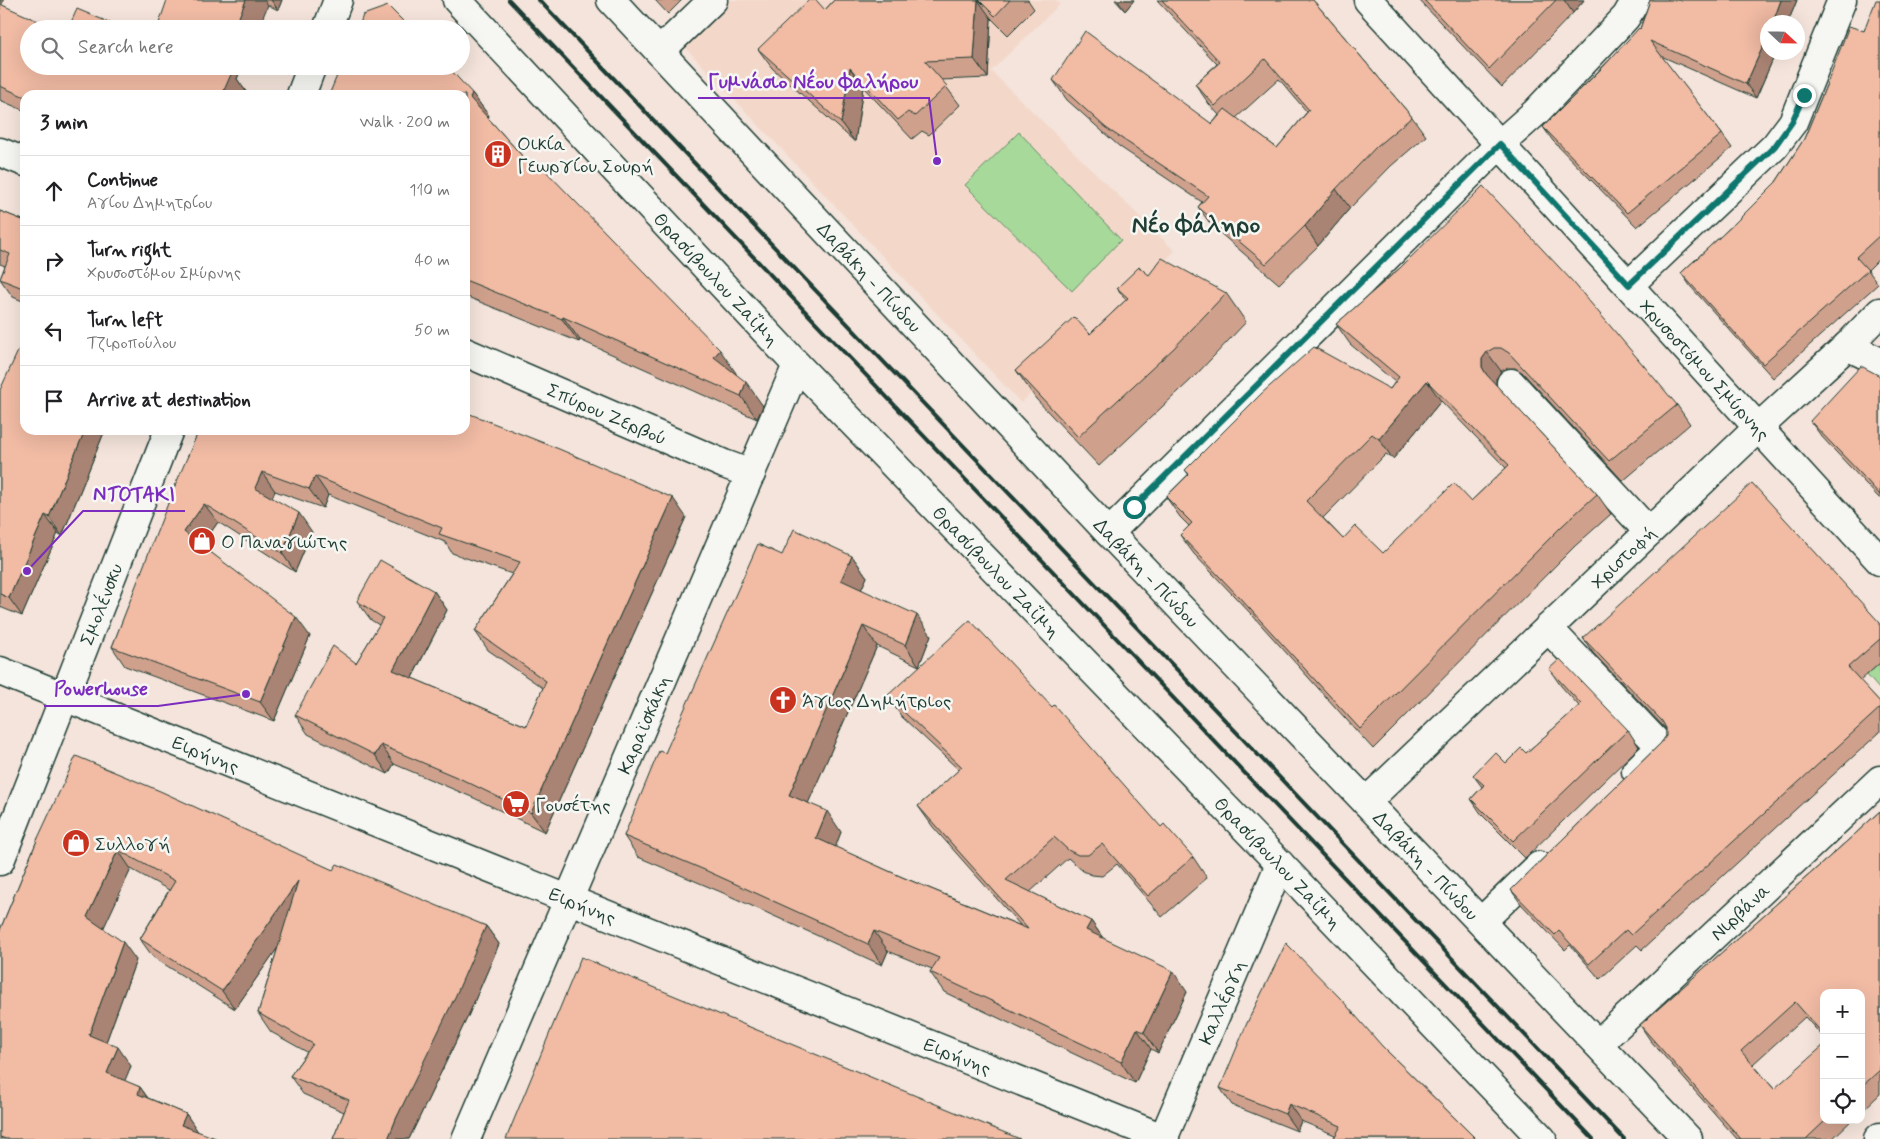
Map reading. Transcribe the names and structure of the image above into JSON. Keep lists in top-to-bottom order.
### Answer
{
  "streets": {
    "street": [
      "Δαβάκη - Πίνδου",
      "Θρασύβουλου Ζαΐμη",
      "Χρυσοστόμου Σμύρνης",
      "Σπύρου Ζερβού",
      "Χριστοφή",
      "Σμολένσκυ",
      "Καραϊσκάκη",
      "Ειρήνης",
      "Νιρβάνα",
      "Καλλέργη"
    ]
  },
  "crossings": [
    ["Δαβάκη - Πίνδου", "Χριστοφή"],
    ["Δαβάκη - Πίνδου", "Νιρβάνα"],
    ["Θρασύβουλου Ζαΐμη", "Καραϊσκάκη"],
    ["Θρασύβουλου Ζαΐμη", "Καλλέργη"],
    ["Χρυσοστόμου Σμύρνης", "Χριστοφή"],
    ["Σπύρου Ζερβού", "Καραϊσκάκη"],
    ["Σμολένσκυ", "Ειρήνης"],
    ["Καραϊσκάκη", "Ειρήνης"],
    ["Ειρήνης", "Καλλέργη"]
  ],
  "districts": ["Νέο Φάληρο"],
  "places": {
    "building": ["Οικία Γεωργίου Σουρή"],
    "other": ["Γυμνάσιο Νέου Φαλήρου", "NTOTAKI", "Powerhouse"],
    "shop": ["Ο Παναγιώτης", "Συλλογή"],
    "church": ["Άγιος Δημήτριος"],
    "supermarket": ["Γουσέτης"]
  },
  "north": "right",
  "page": {
    "search": "Search here",
    "heading": ["3 min", "Walk · 200 m"],
    "list": [
      ["Continue", "Αγίου Δημητρίου", "110 m"],
      ["Turn right", "Χρυσοστόμου Σμύρνης", "40 m"],
      ["Turn left", "Τζιροπούλου", "50 m"],
      "Arrive at destination"
    ],
    "map_buttons": ["+", "−"]
  }
}
